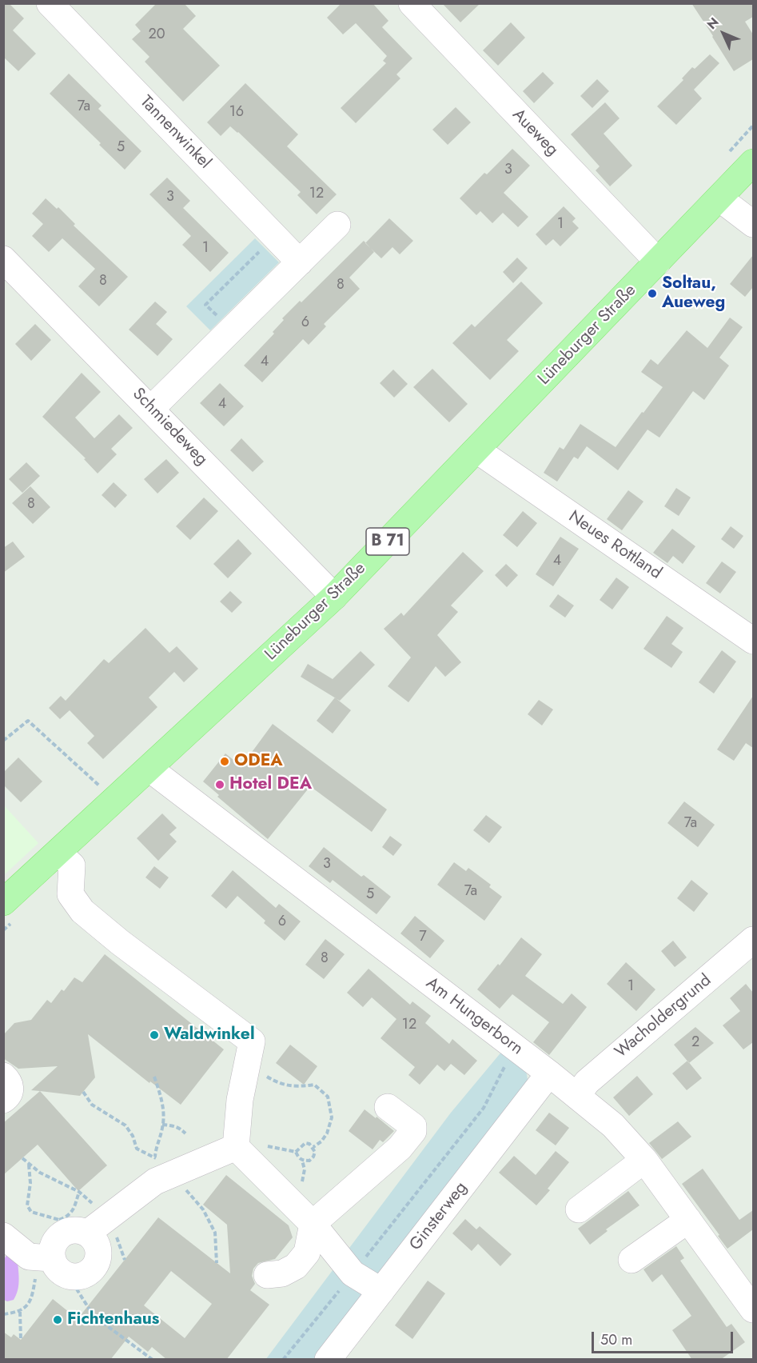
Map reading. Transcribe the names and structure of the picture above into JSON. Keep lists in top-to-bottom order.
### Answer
{
  "streets": {
    "main road": ["Lüneburger Straße", "B 71"],
    "street": [
      "Tannenwinkel",
      "Aueweg",
      "Schmiedeweg",
      "Neues Rottland",
      "Am Hungerborn",
      "Wacholdergrund",
      "Ginsterweg"
    ]
  },
  "crossings": [
    ["Aueweg", "Lüneburger Straße"],
    ["Lüneburger Straße", "Schmiedeweg"],
    ["Lüneburger Straße", "Neues Rottland"],
    ["Lüneburger Straße", "Am Hungerborn"],
    ["Am Hungerborn", "Wacholdergrund"],
    ["Am Hungerborn", "Ginsterweg"]
  ],
  "places": [
    "Soltau, Aueweg",
    "ODEA",
    "Hotel DEA",
    "Waldwinkel",
    "Fichtenhaus"
  ],
  "house_numbers": [
    "20",
    "7a",
    "16",
    "5",
    "3",
    "12",
    "3",
    "1",
    "1",
    "8",
    "8",
    "6",
    "4",
    "4",
    "8",
    "4",
    "7a",
    "3",
    "7a",
    "5",
    "6",
    "7",
    "8",
    "1",
    "12",
    "2"
  ],
  "scale_bar": "50 m",
  "north": "top left"
}
